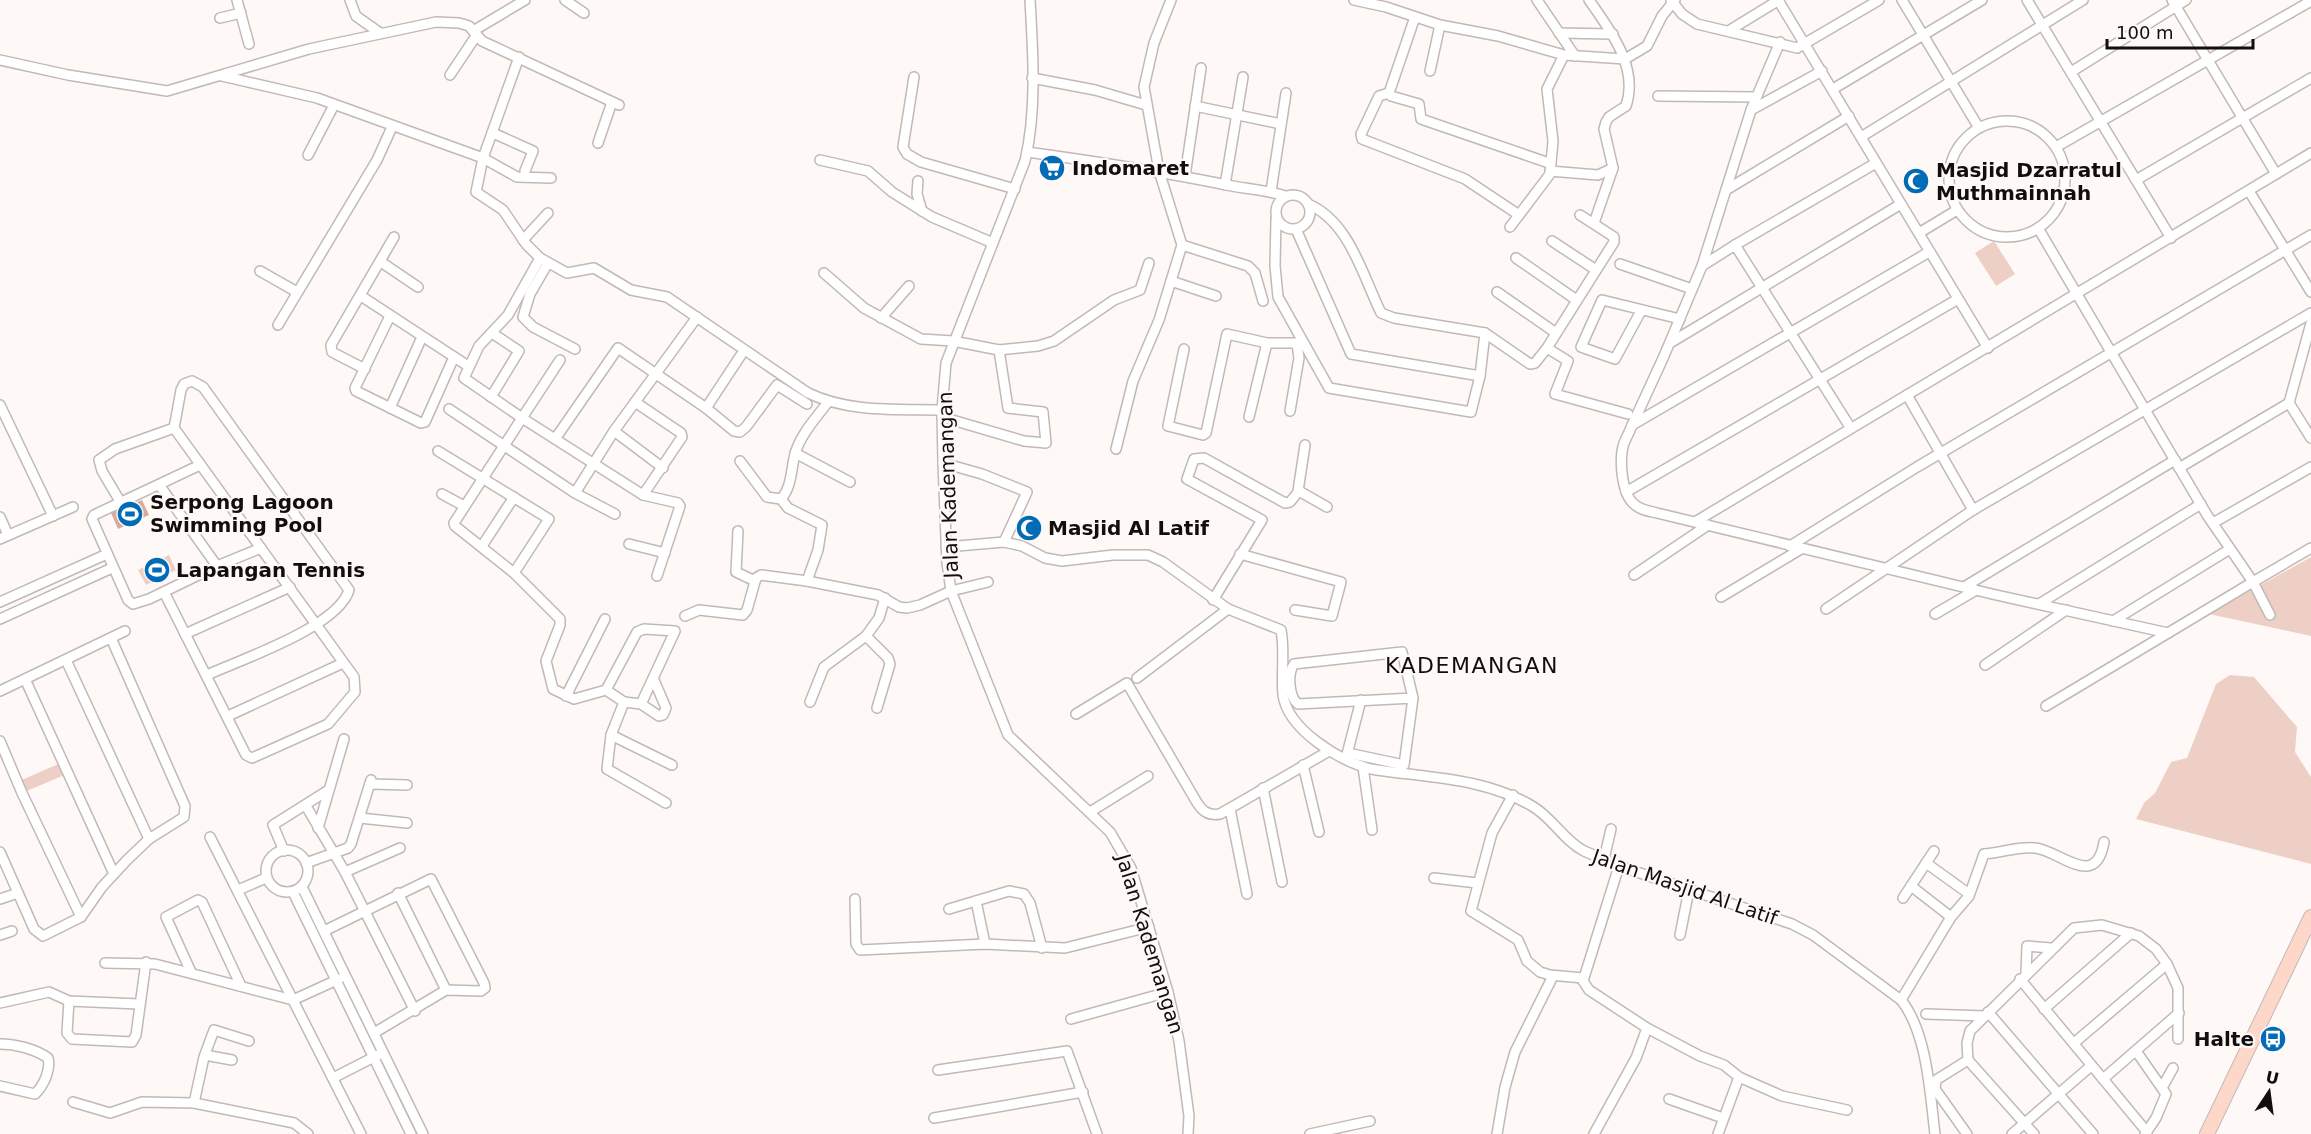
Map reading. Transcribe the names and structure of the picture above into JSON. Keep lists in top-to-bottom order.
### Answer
{
  "streets": {
    "street": ["Jalan Kademangan", "Jalan Masjid Al Latif"]
  },
  "crossings": [
    ["Jalan Kademangan", "Jalan Masjid Al Latif"]
  ],
  "districts": ["KADEMANGAN"],
  "places": {
    "supermarket": ["Indomaret"],
    "mosque": ["Masjid Dzarratul Muthmainnah", "Masjid Al Latif"],
    "sports": ["Serpong Lagoon Swimming Pool", "Lapangan Tennis"],
    "bus stop": ["Halte"]
  },
  "scale_bar": "100 m",
  "north": "top"
}
